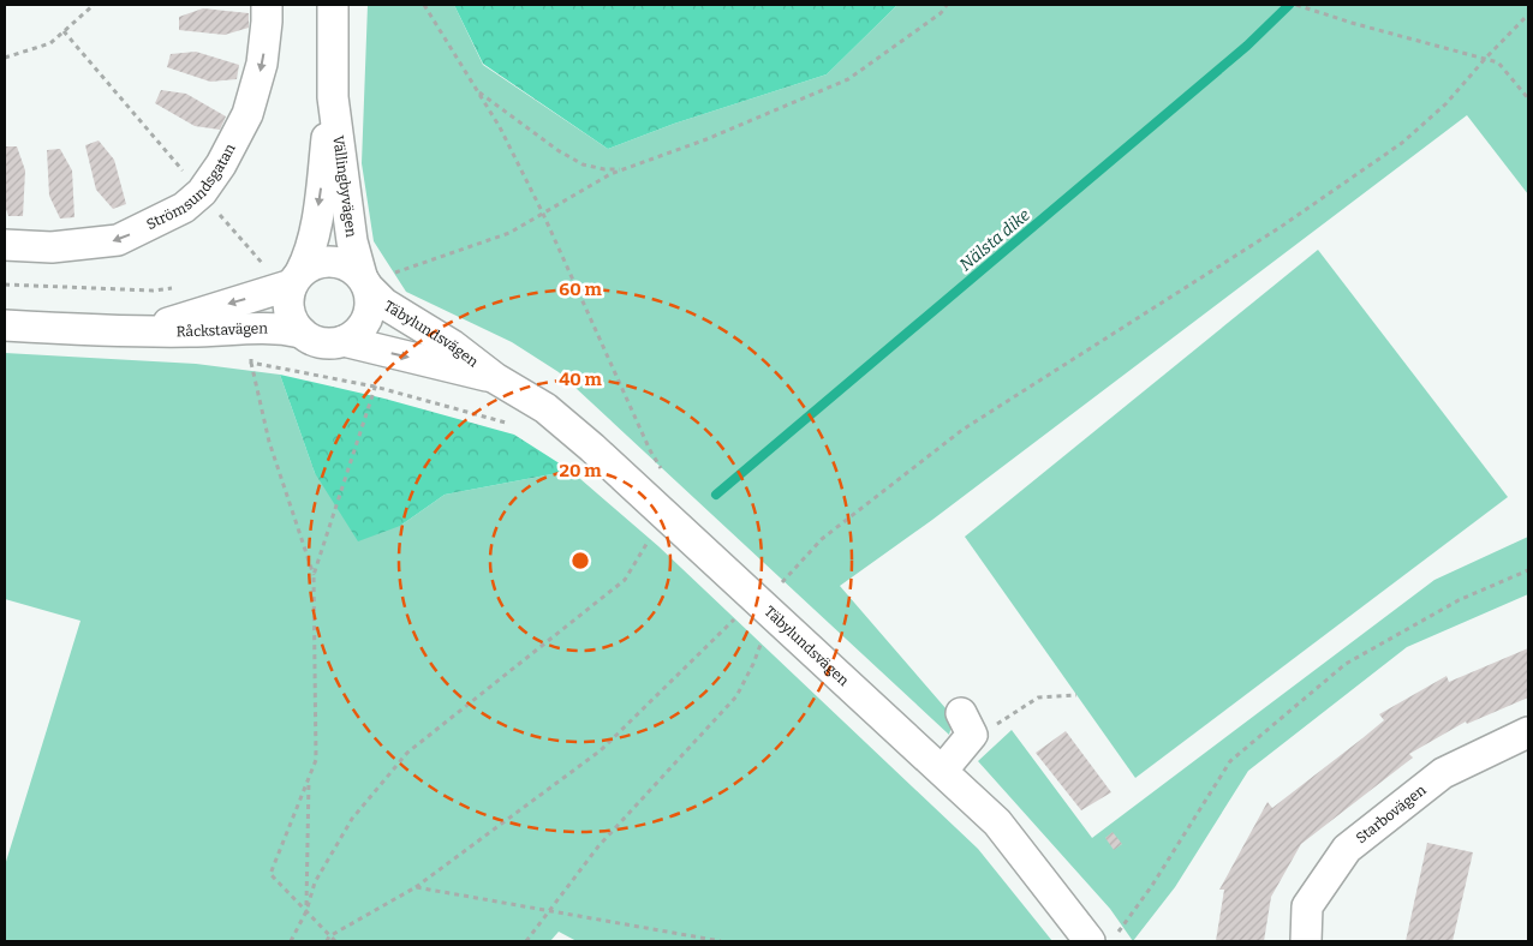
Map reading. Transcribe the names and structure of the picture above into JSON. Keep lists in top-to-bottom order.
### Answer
{
  "streets": {
    "street": [
      "Strömsundsgatan",
      "Vällingbyvägen",
      "Råckstavägen",
      "Täbylundsvägen",
      "Starbovägen"
    ]
  },
  "crossings": [
    ["Vällingbyvägen", "Råckstavägen"],
    ["Vällingbyvägen", "Täbylundsvägen"],
    ["Råckstavägen", "Täbylundsvägen"]
  ],
  "one_way": ["Strömsundsgatan"],
  "water": ["Nälsta dike"],
  "rings": ["60 m", "40 m", "20 m"]
}
